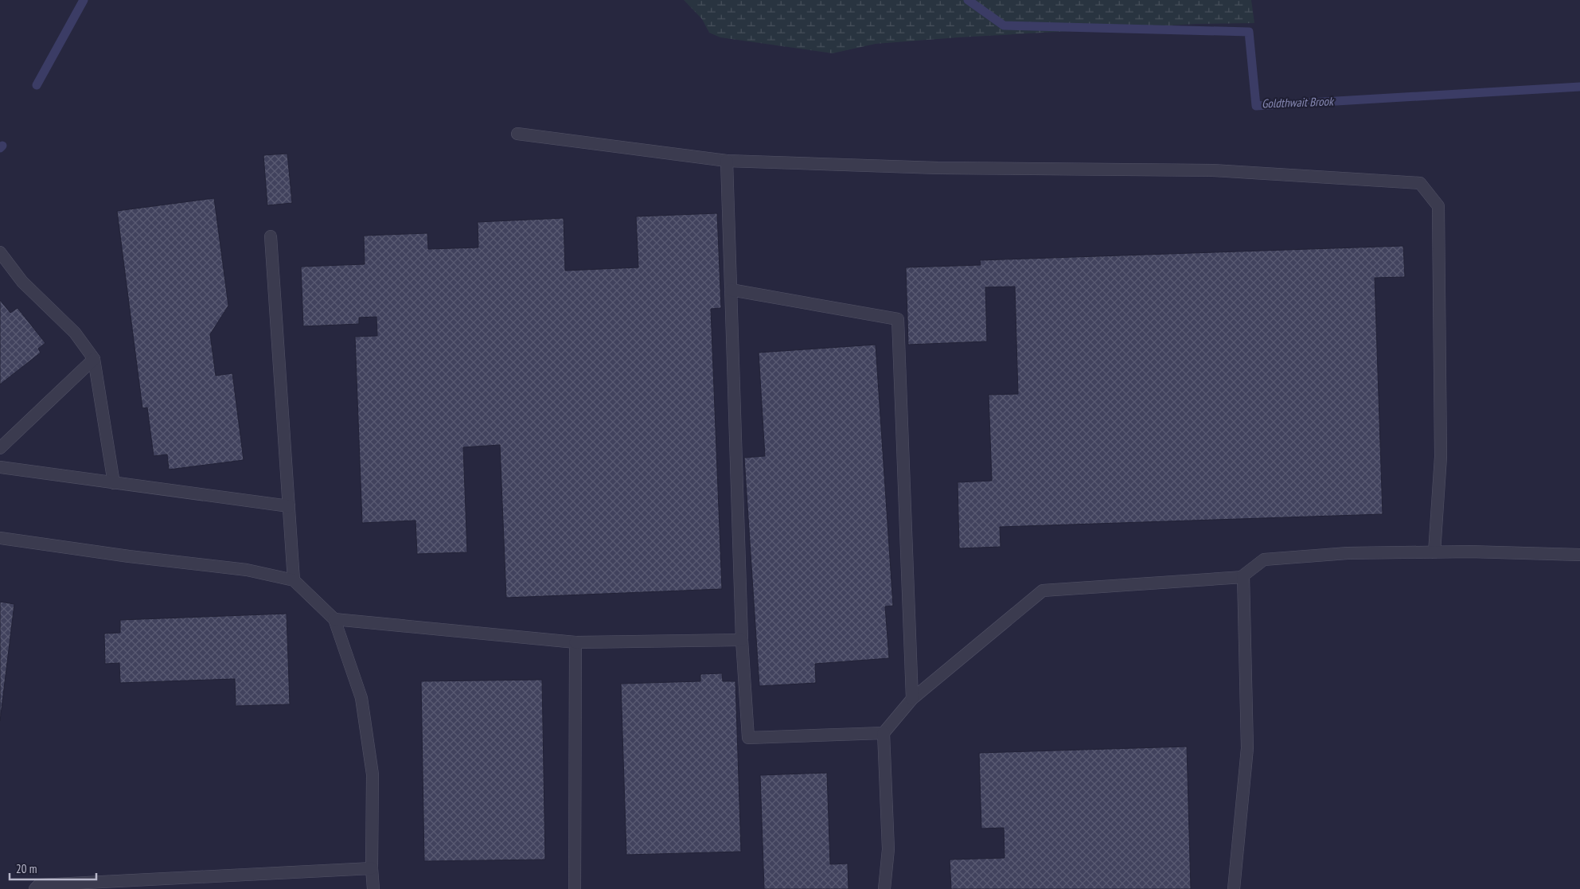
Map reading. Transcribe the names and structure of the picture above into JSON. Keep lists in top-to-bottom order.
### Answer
{
  "water": ["Goldthwait Brook"],
  "scale_bar": "20 m"
}
